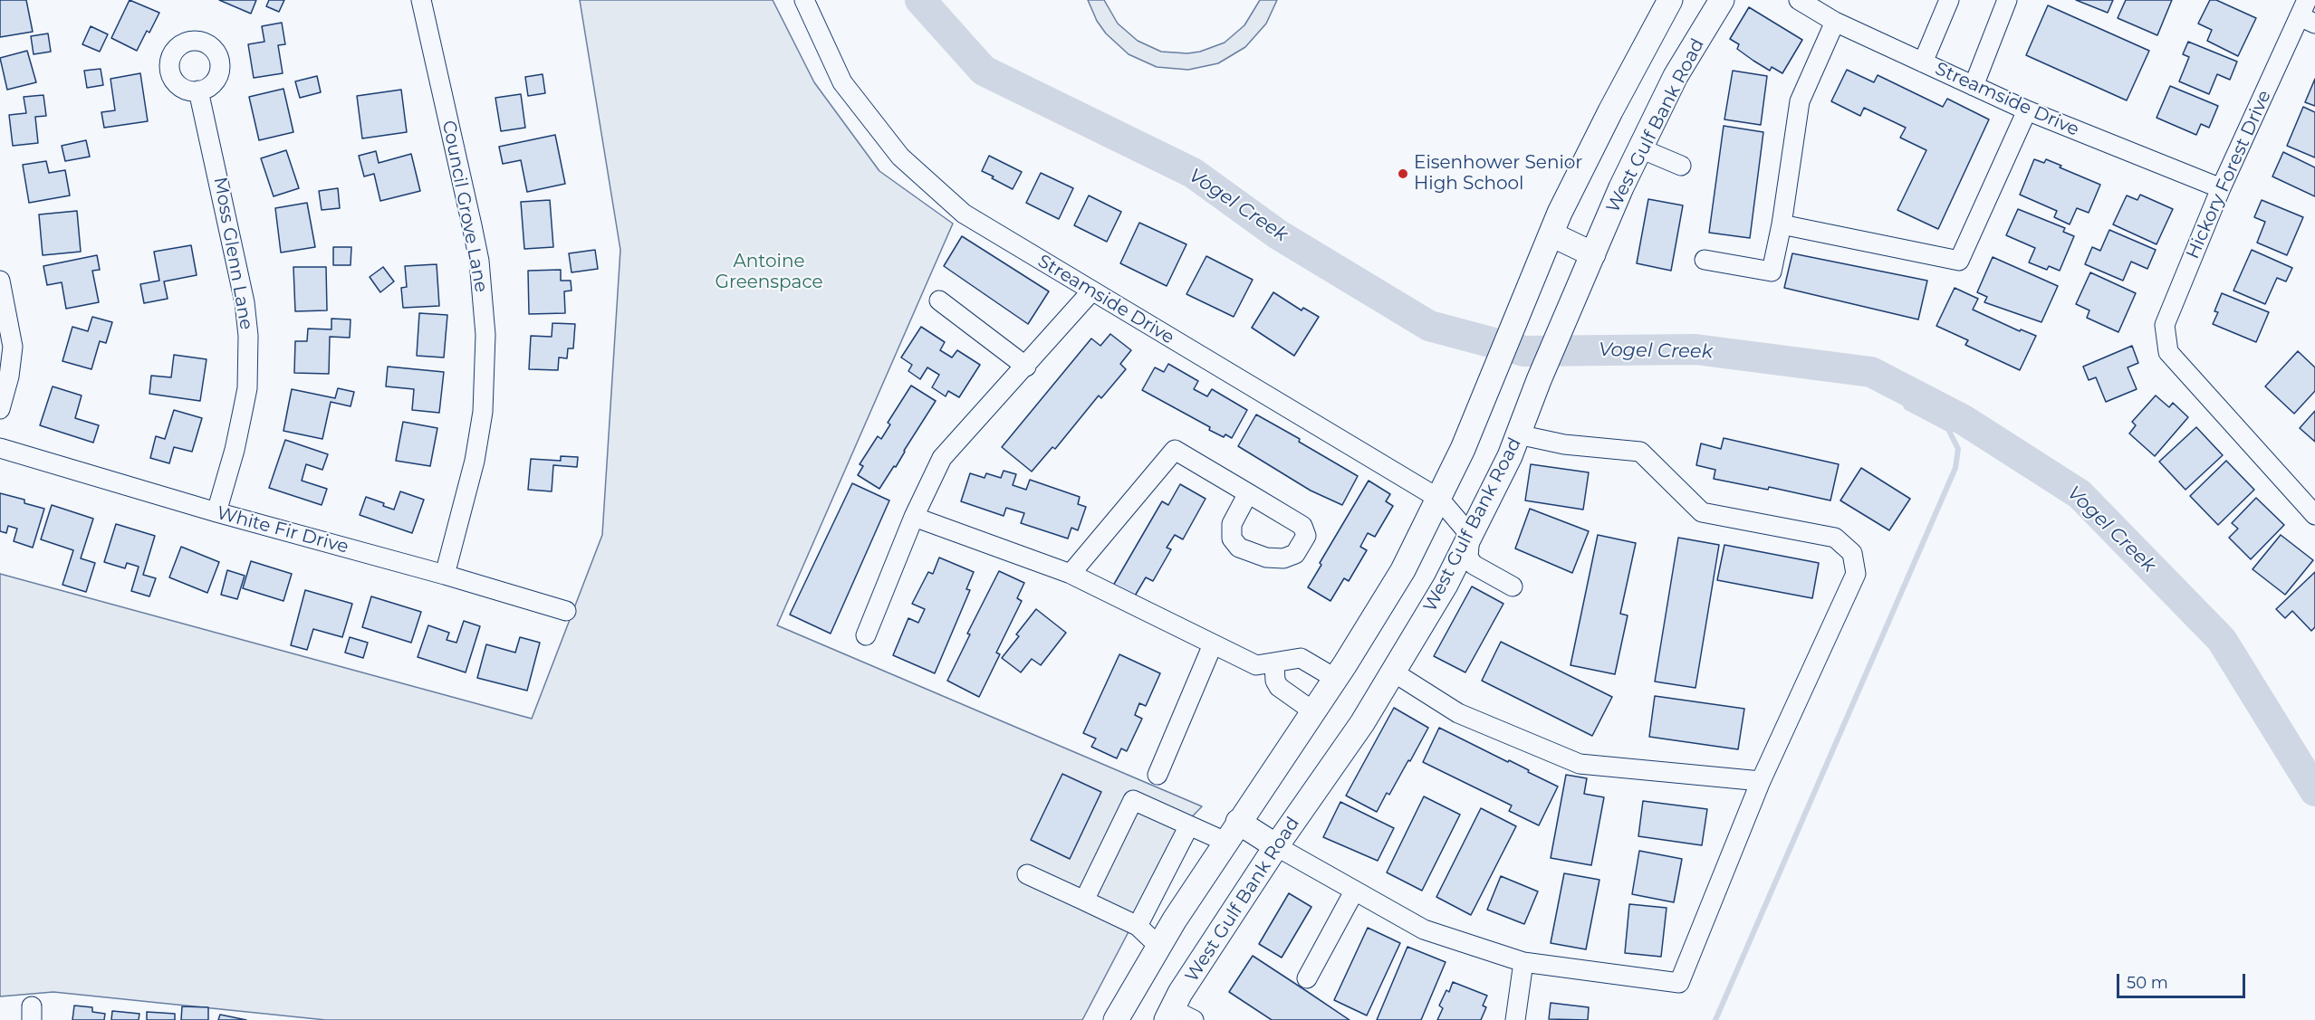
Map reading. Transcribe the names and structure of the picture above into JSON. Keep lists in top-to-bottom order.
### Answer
{
  "streets": {
    "main road": ["West Gulf Bank Road"],
    "street": [
      "Streamside Drive",
      "Hickory Forest Drive",
      "Council Grove Lane",
      "Moss Glenn Lane",
      "White Fir Drive"
    ]
  },
  "crossings": [
    ["Streamside Drive", "West Gulf Bank Road"],
    ["Streamside Drive", "Hickory Forest Drive"],
    ["Council Grove Lane", "White Fir Drive"],
    ["Moss Glenn Lane", "White Fir Drive"]
  ],
  "water": ["Vogel Creek"],
  "parks": ["Antoine Greenspace"],
  "places": ["Eisenhower Senior High School"],
  "scale_bar": "50 m"
}
